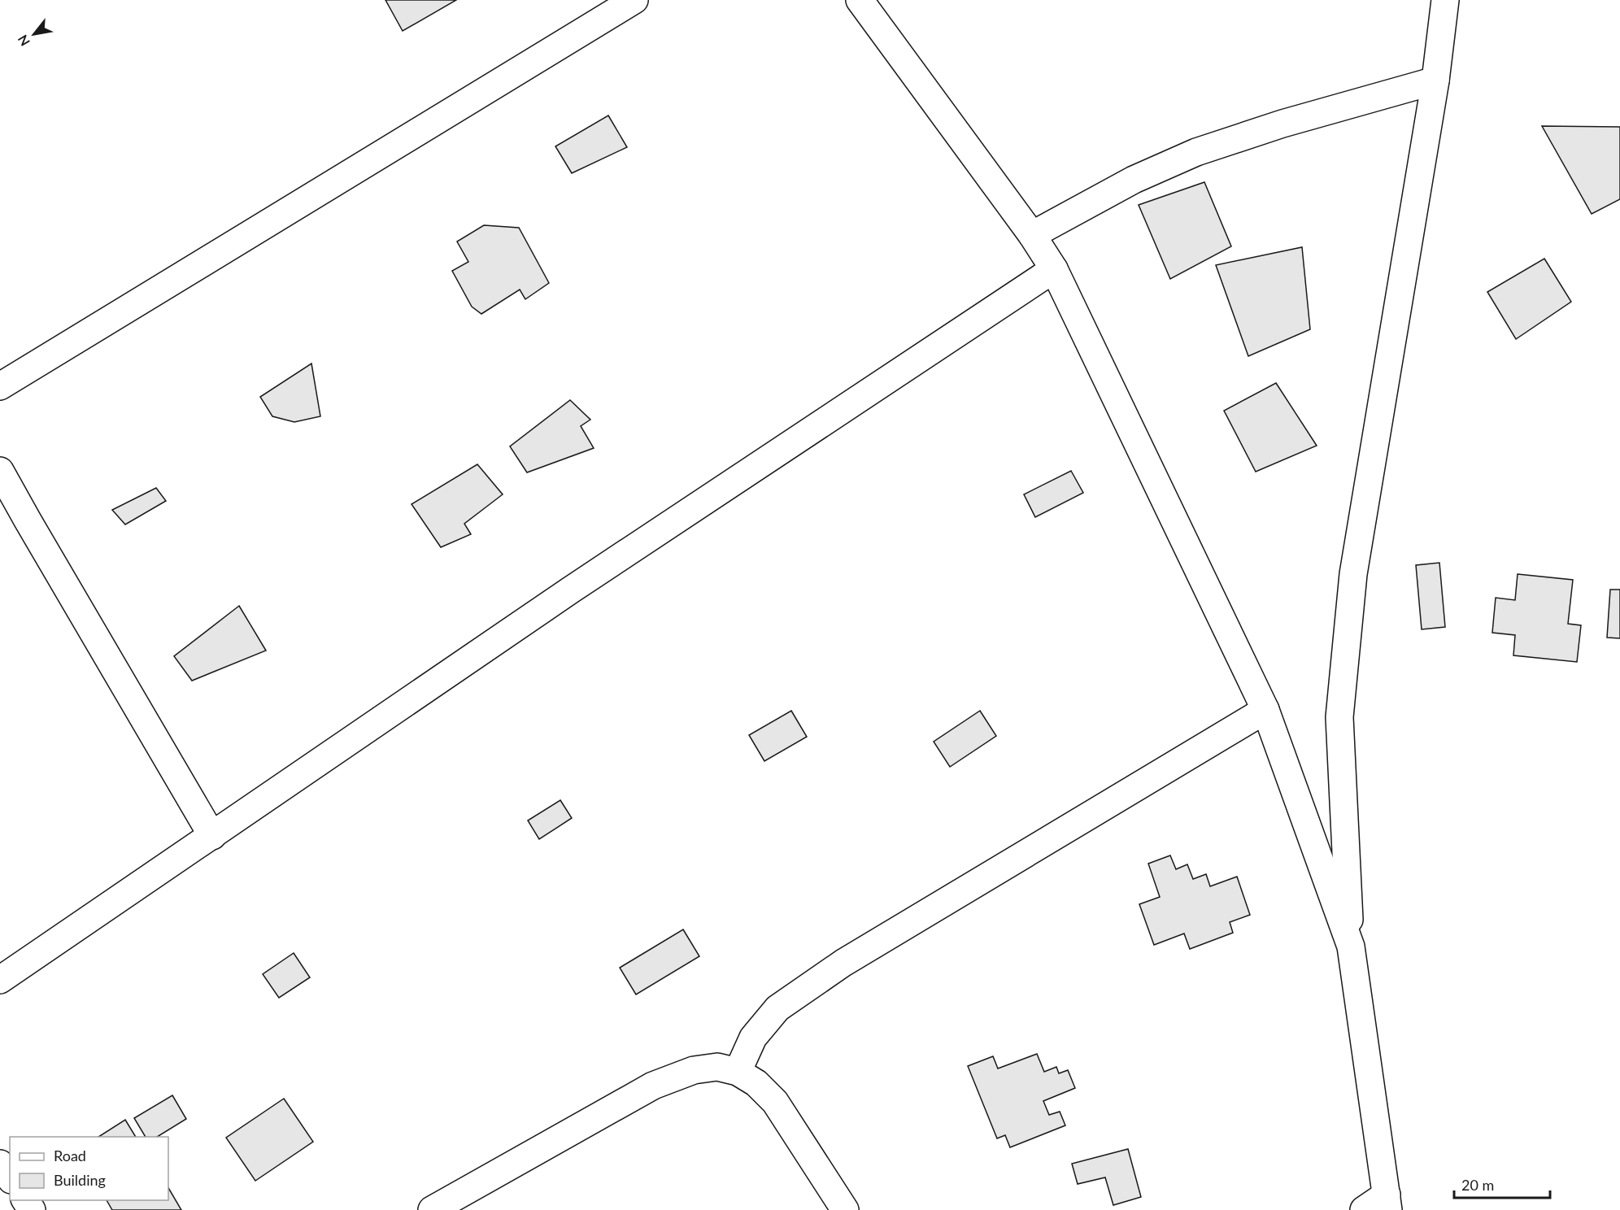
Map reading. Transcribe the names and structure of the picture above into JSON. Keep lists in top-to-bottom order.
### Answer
{
  "legend": ["Road", "Building"],
  "scale_bar": "20 m",
  "north": "bottom left"
}
